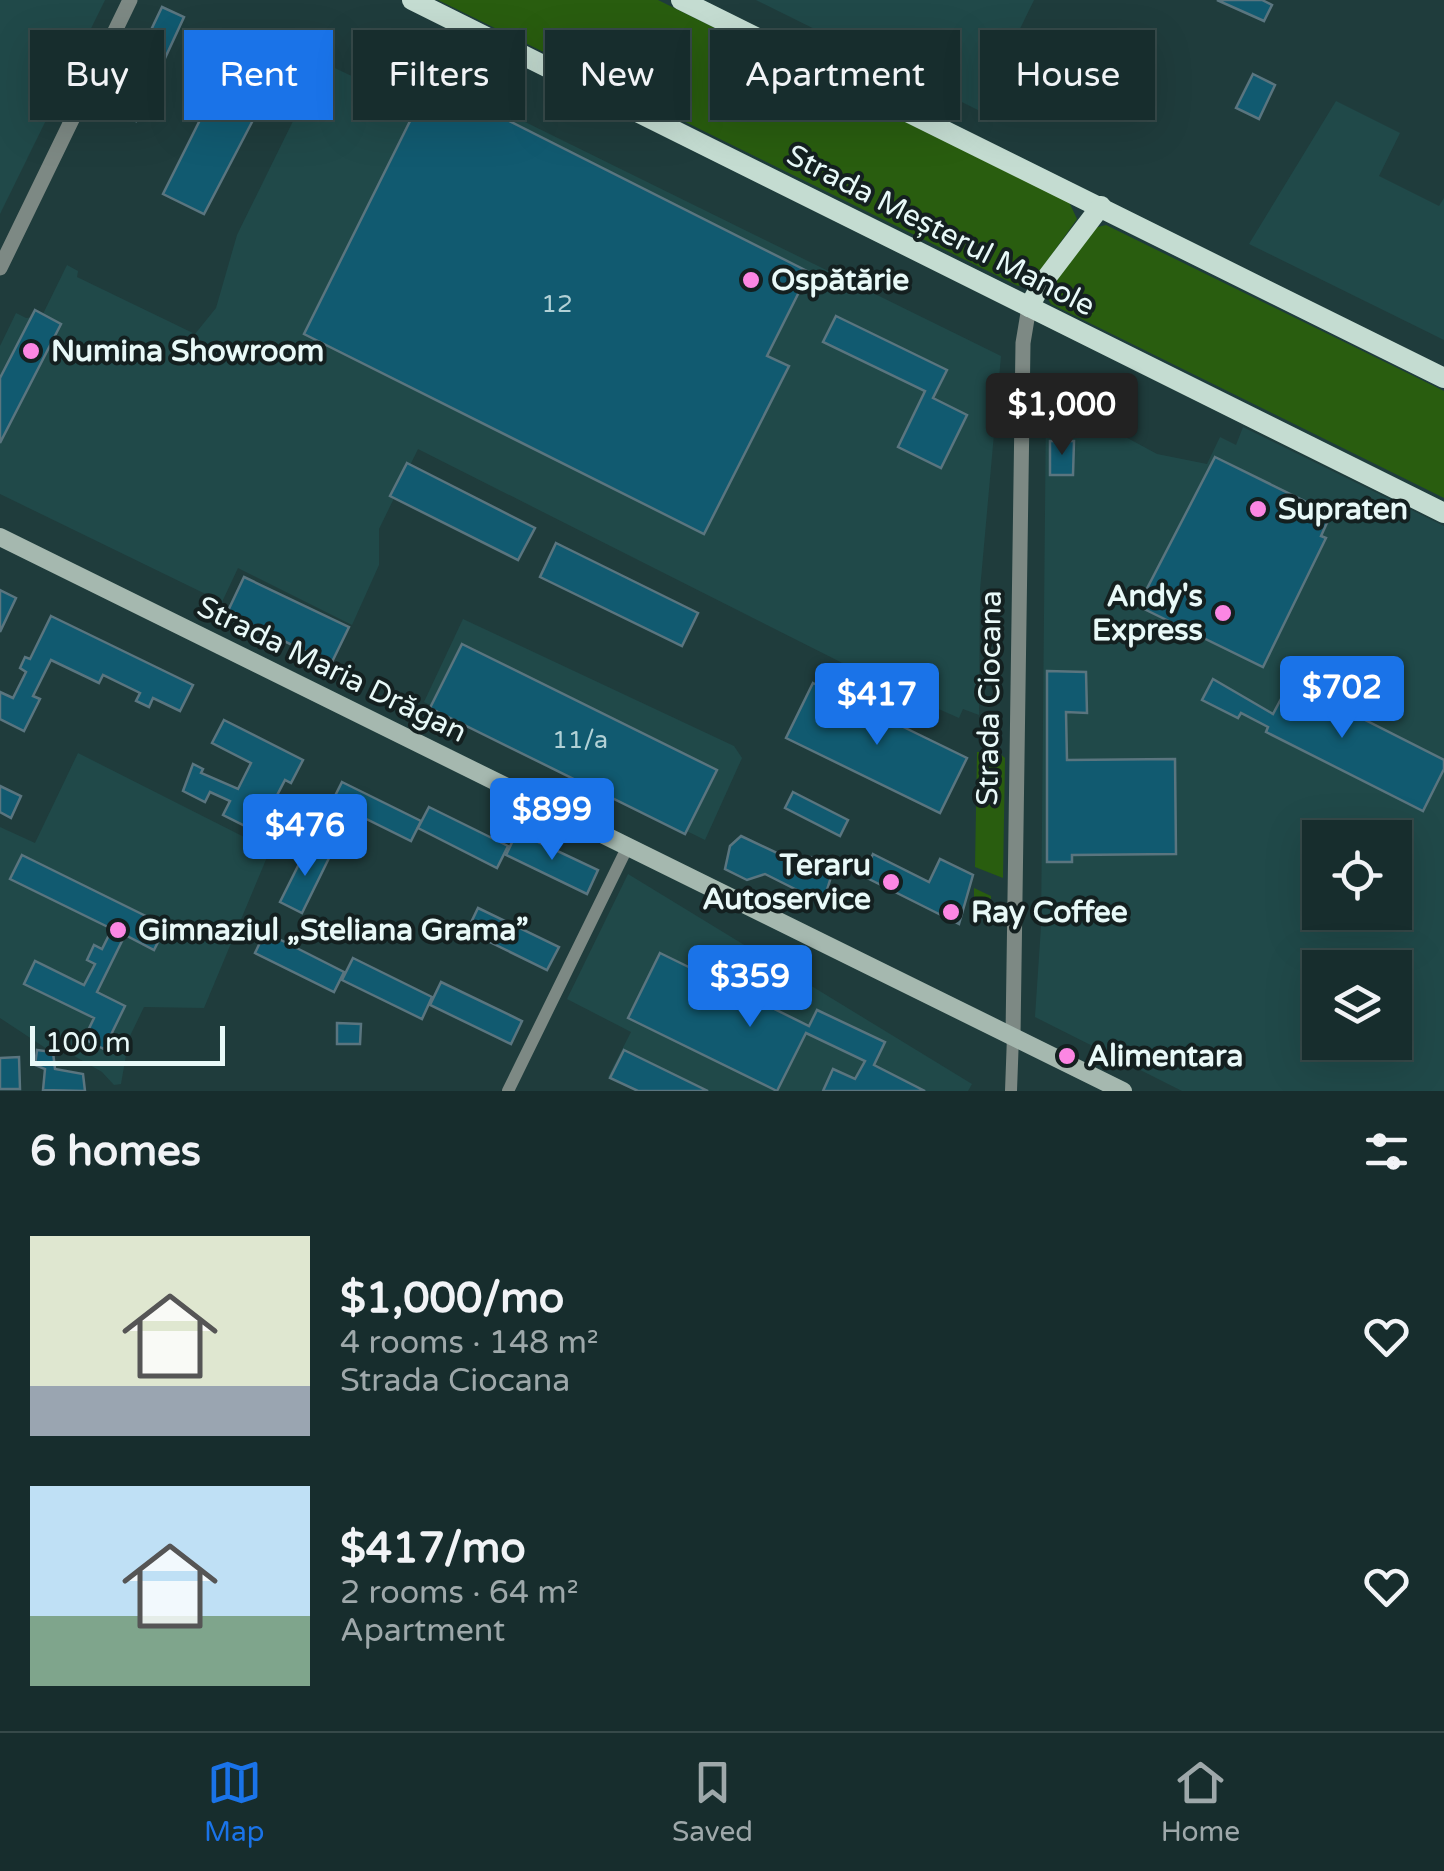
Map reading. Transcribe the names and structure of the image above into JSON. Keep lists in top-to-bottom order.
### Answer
{
  "streets": {
    "main road": ["Strada Meșterul Manole", "Strada Maria Drăgan"],
    "street": ["Strada Ciocana"]
  },
  "crossings": [
    ["Strada Meșterul Manole", "Strada Ciocana"],
    ["Strada Maria Drăgan", "Strada Ciocana"]
  ],
  "places": [
    "Ospătărie",
    "Numina Showroom",
    "Supraten",
    "Andy's Express",
    "Teraru Autoservice",
    "Ray Coffee",
    "Gimnaziul „Steliana Grama”",
    "Alimentara"
  ],
  "house_numbers": ["12", "11/a"],
  "scale_bar": "100 m",
  "page": {
    "chip": [
      "Buy",
      "Rent",
      "Filters",
      "New",
      "Apartment",
      "House"
    ],
    "price": [
      "$1,000",
      "$702",
      "$417",
      "$899",
      "$476",
      "$359"
    ],
    "scale": "100 m",
    "heading": "6 homes",
    "list": [
      {
        "name": "$1,000/mo",
        "note": "4 rooms · 148 m² · Strada Ciocana"
      },
      {
        "name": "$417/mo",
        "note": "2 rooms · 64 m² · Apartment"
      }
    ],
    "tabs": ["Map", "Saved", "Home"]
  }
}
